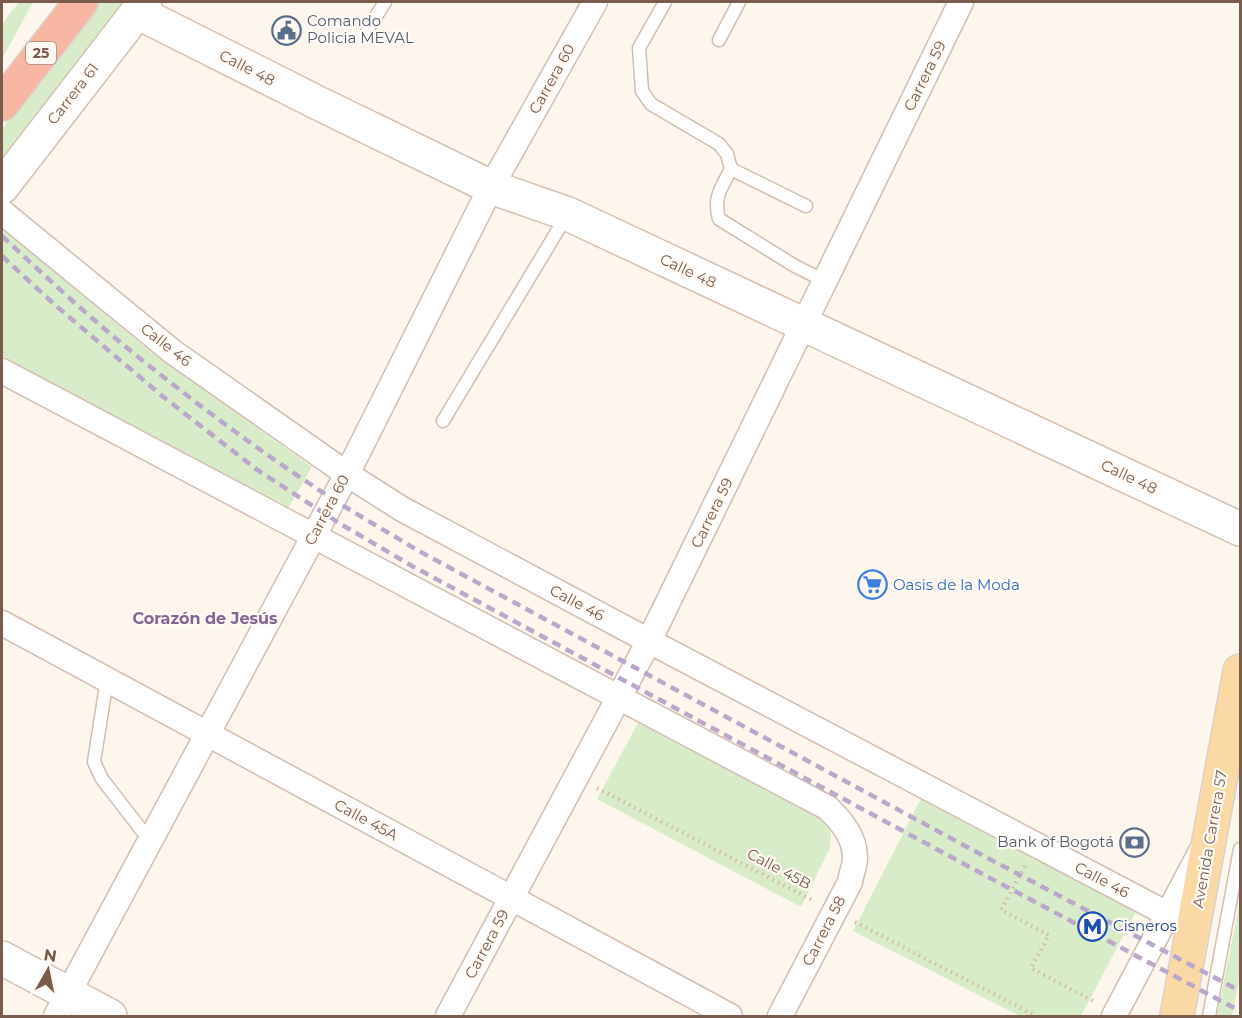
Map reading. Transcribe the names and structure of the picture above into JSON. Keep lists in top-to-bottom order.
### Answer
{
  "streets": {
    "highway": ["25"],
    "main road": ["Avenida Carrera 57"],
    "street": [
      "Calle 48",
      "Carrera 59",
      "Carrera 60",
      "Carrera 61",
      "Calle 46",
      "Calle 45A",
      "Carrera 58"
    ],
    "path": ["Calle 45B"]
  },
  "crossings": [
    ["Calle 48", "Carrera 59"],
    ["Calle 48", "Carrera 60"],
    ["Calle 48", "Carrera 61"],
    ["Carrera 59", "Calle 46"],
    ["Carrera 59", "Calle 45A"],
    ["Carrera 59", "Calle 45B"],
    ["Carrera 59", "Carrera 58"],
    ["Carrera 60", "Calle 46"],
    ["Carrera 60", "Calle 45A"],
    ["Calle 46", "Avenida Carrera 57"],
    ["Calle 45B", "Carrera 58"]
  ],
  "districts": ["Corazón de Jesús"],
  "places": {
    "public building": ["Comando Policia MEVAL"],
    "supermarket": ["Oasis de la Moda"],
    "bank": ["Bank of Bogotá"],
    "metro station": ["Cisneros"]
  },
  "north": "top"
}
